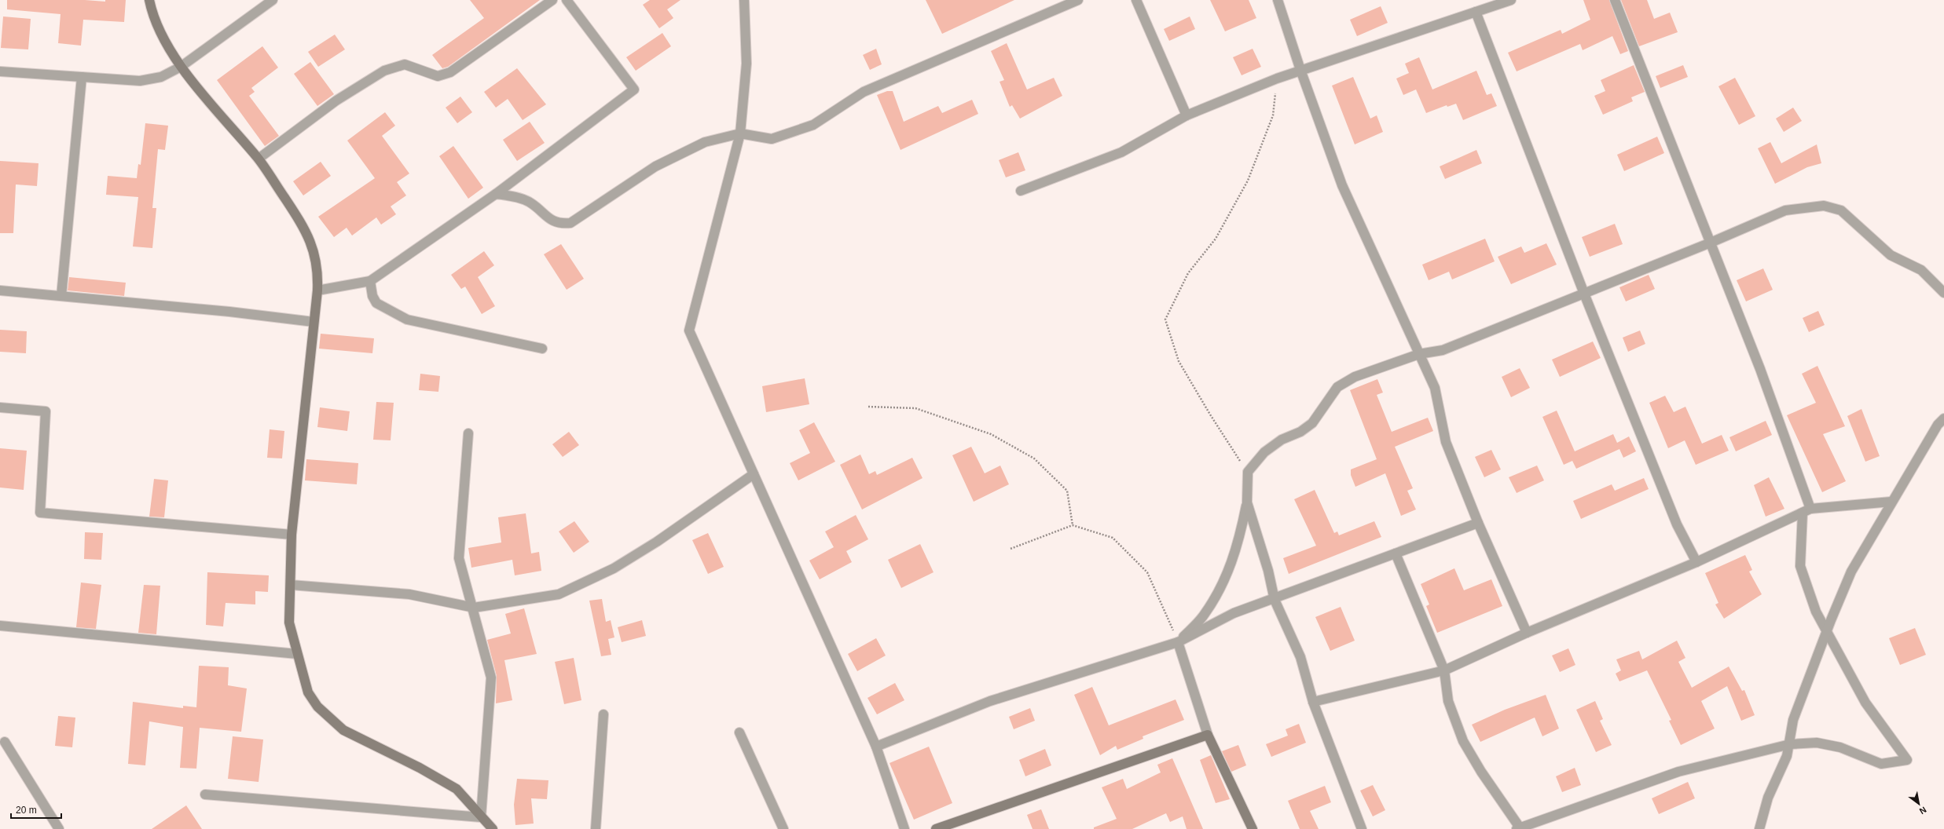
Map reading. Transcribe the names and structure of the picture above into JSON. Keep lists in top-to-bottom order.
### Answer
{
  "scale_bar": "20 m",
  "north": "bottom right"
}
